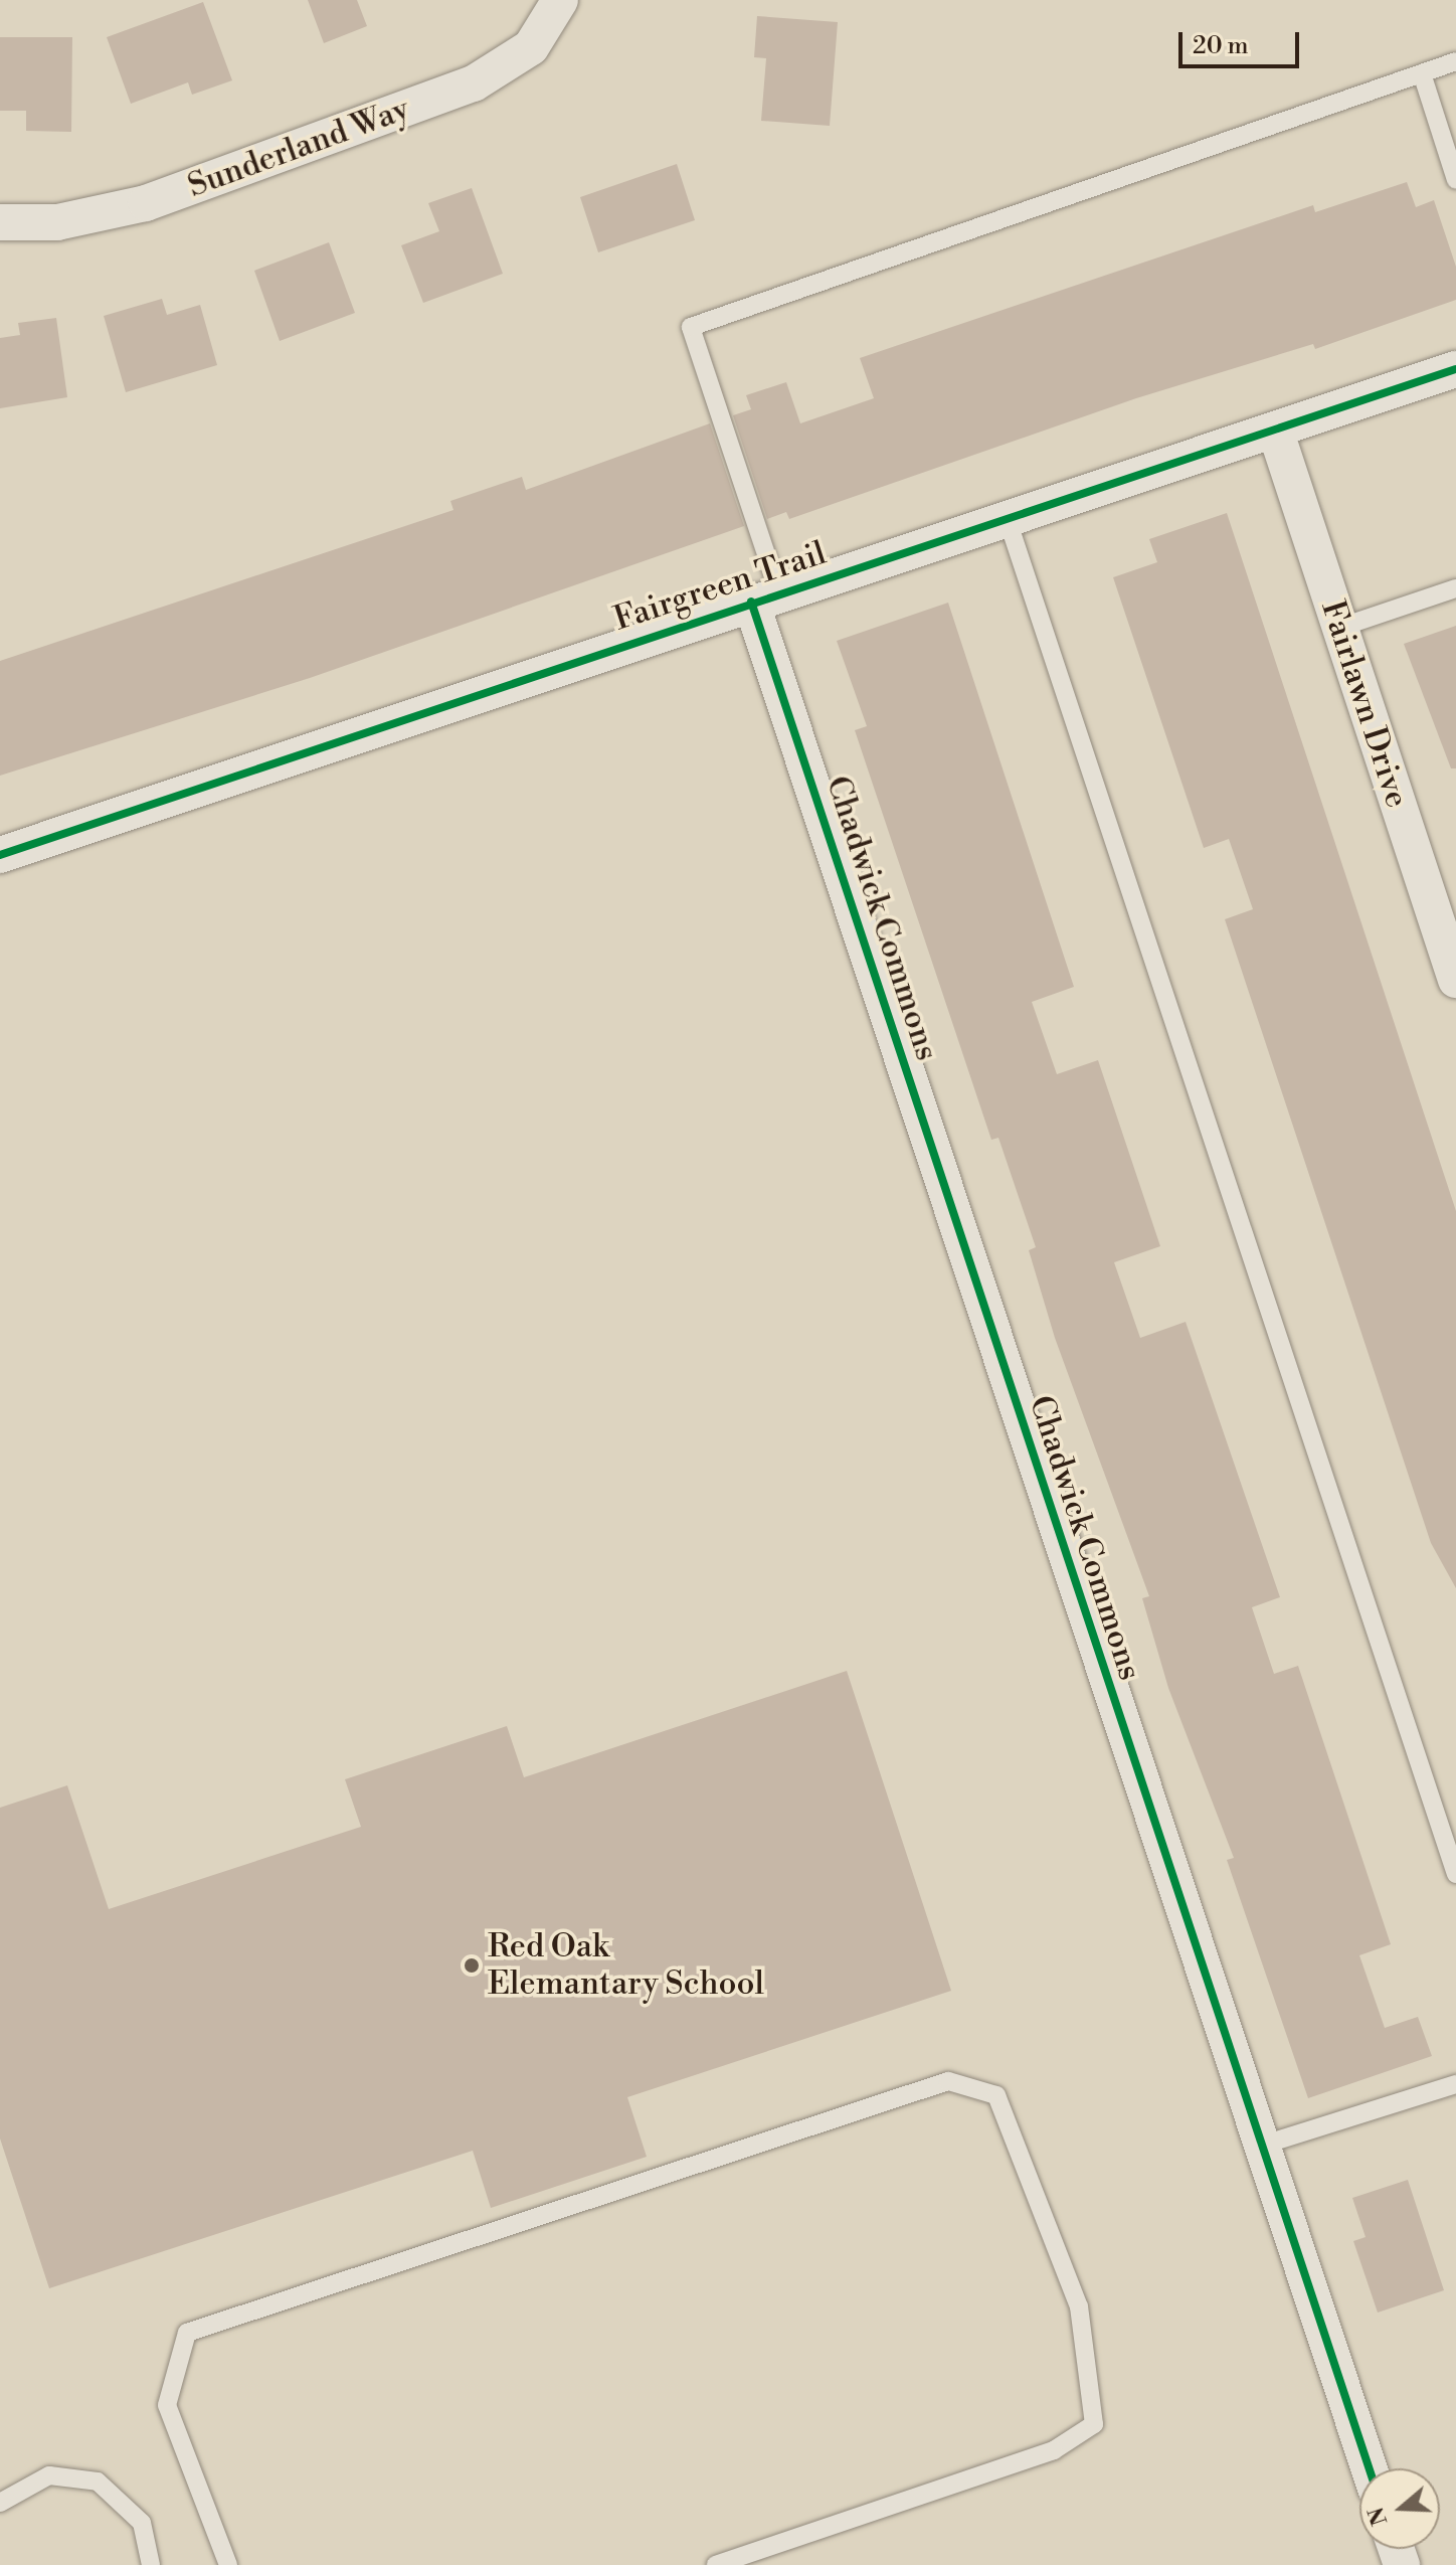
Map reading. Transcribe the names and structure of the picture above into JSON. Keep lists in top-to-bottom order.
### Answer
{
  "streets": {
    "street": [
      "Sunderland Way",
      "Fairgreen Trail",
      "Fairlawn Drive",
      "Chadwick Commons"
    ]
  },
  "crossings": [
    ["Fairgreen Trail", "Fairlawn Drive"],
    ["Fairgreen Trail", "Chadwick Commons"]
  ],
  "places": ["Red Oak Elemantary School"],
  "scale_bar": "20 m",
  "north": "left"
}
